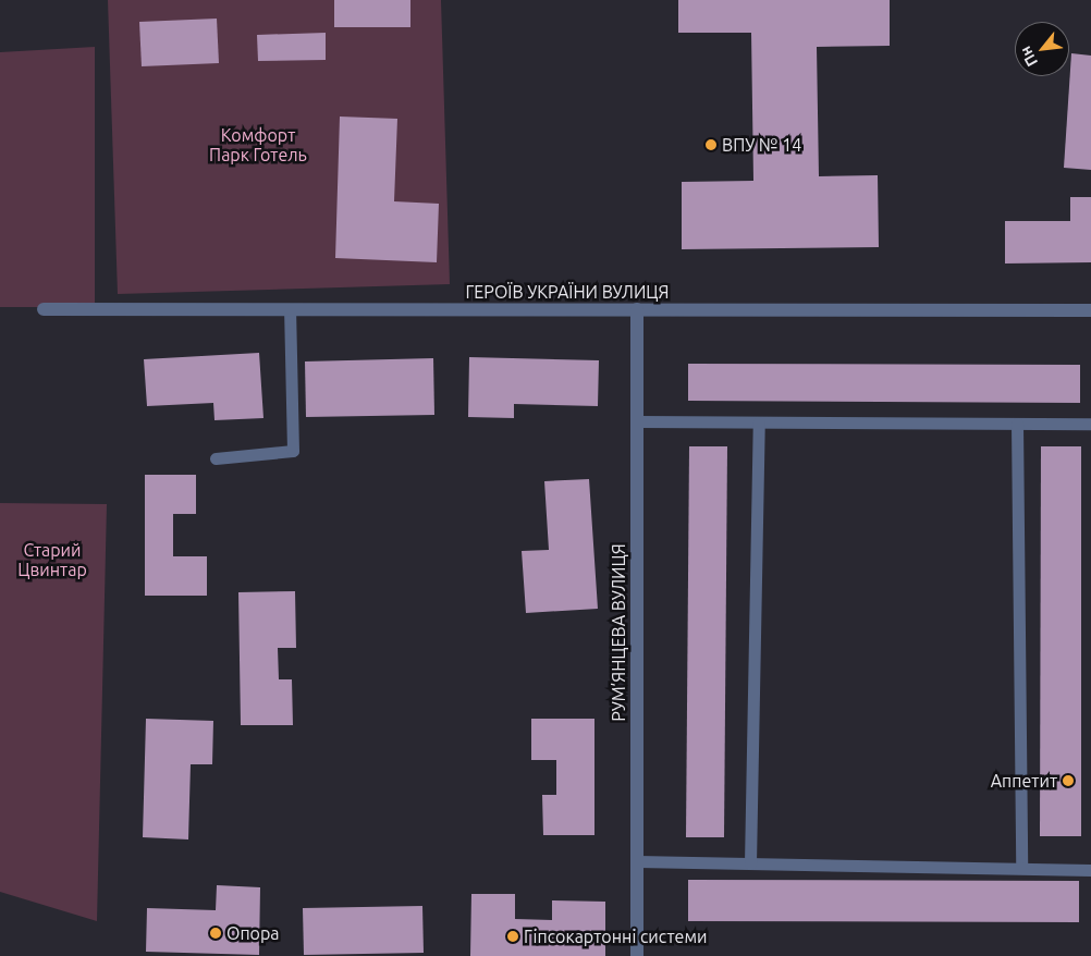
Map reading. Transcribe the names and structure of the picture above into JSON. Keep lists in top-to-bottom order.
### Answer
{
  "streets": {
    "street": ["ГЕРОЇВ УКРАЇНИ ВУЛИЦЯ", "РУМ’ЯНЦЕВА ВУЛИЦЯ"]
  },
  "crossings": [
    ["ГЕРОЇВ УКРАЇНИ ВУЛИЦЯ", "РУМ’ЯНЦЕВА ВУЛИЦЯ"]
  ],
  "parks": ["Комфорт Парк Готель", "Старий Цвинтар"],
  "places": [
    "ВПУ № 14",
    "Аппетит",
    "Опора",
    "Гіпсокартонні системи"
  ],
  "north": "bottom left"
}
